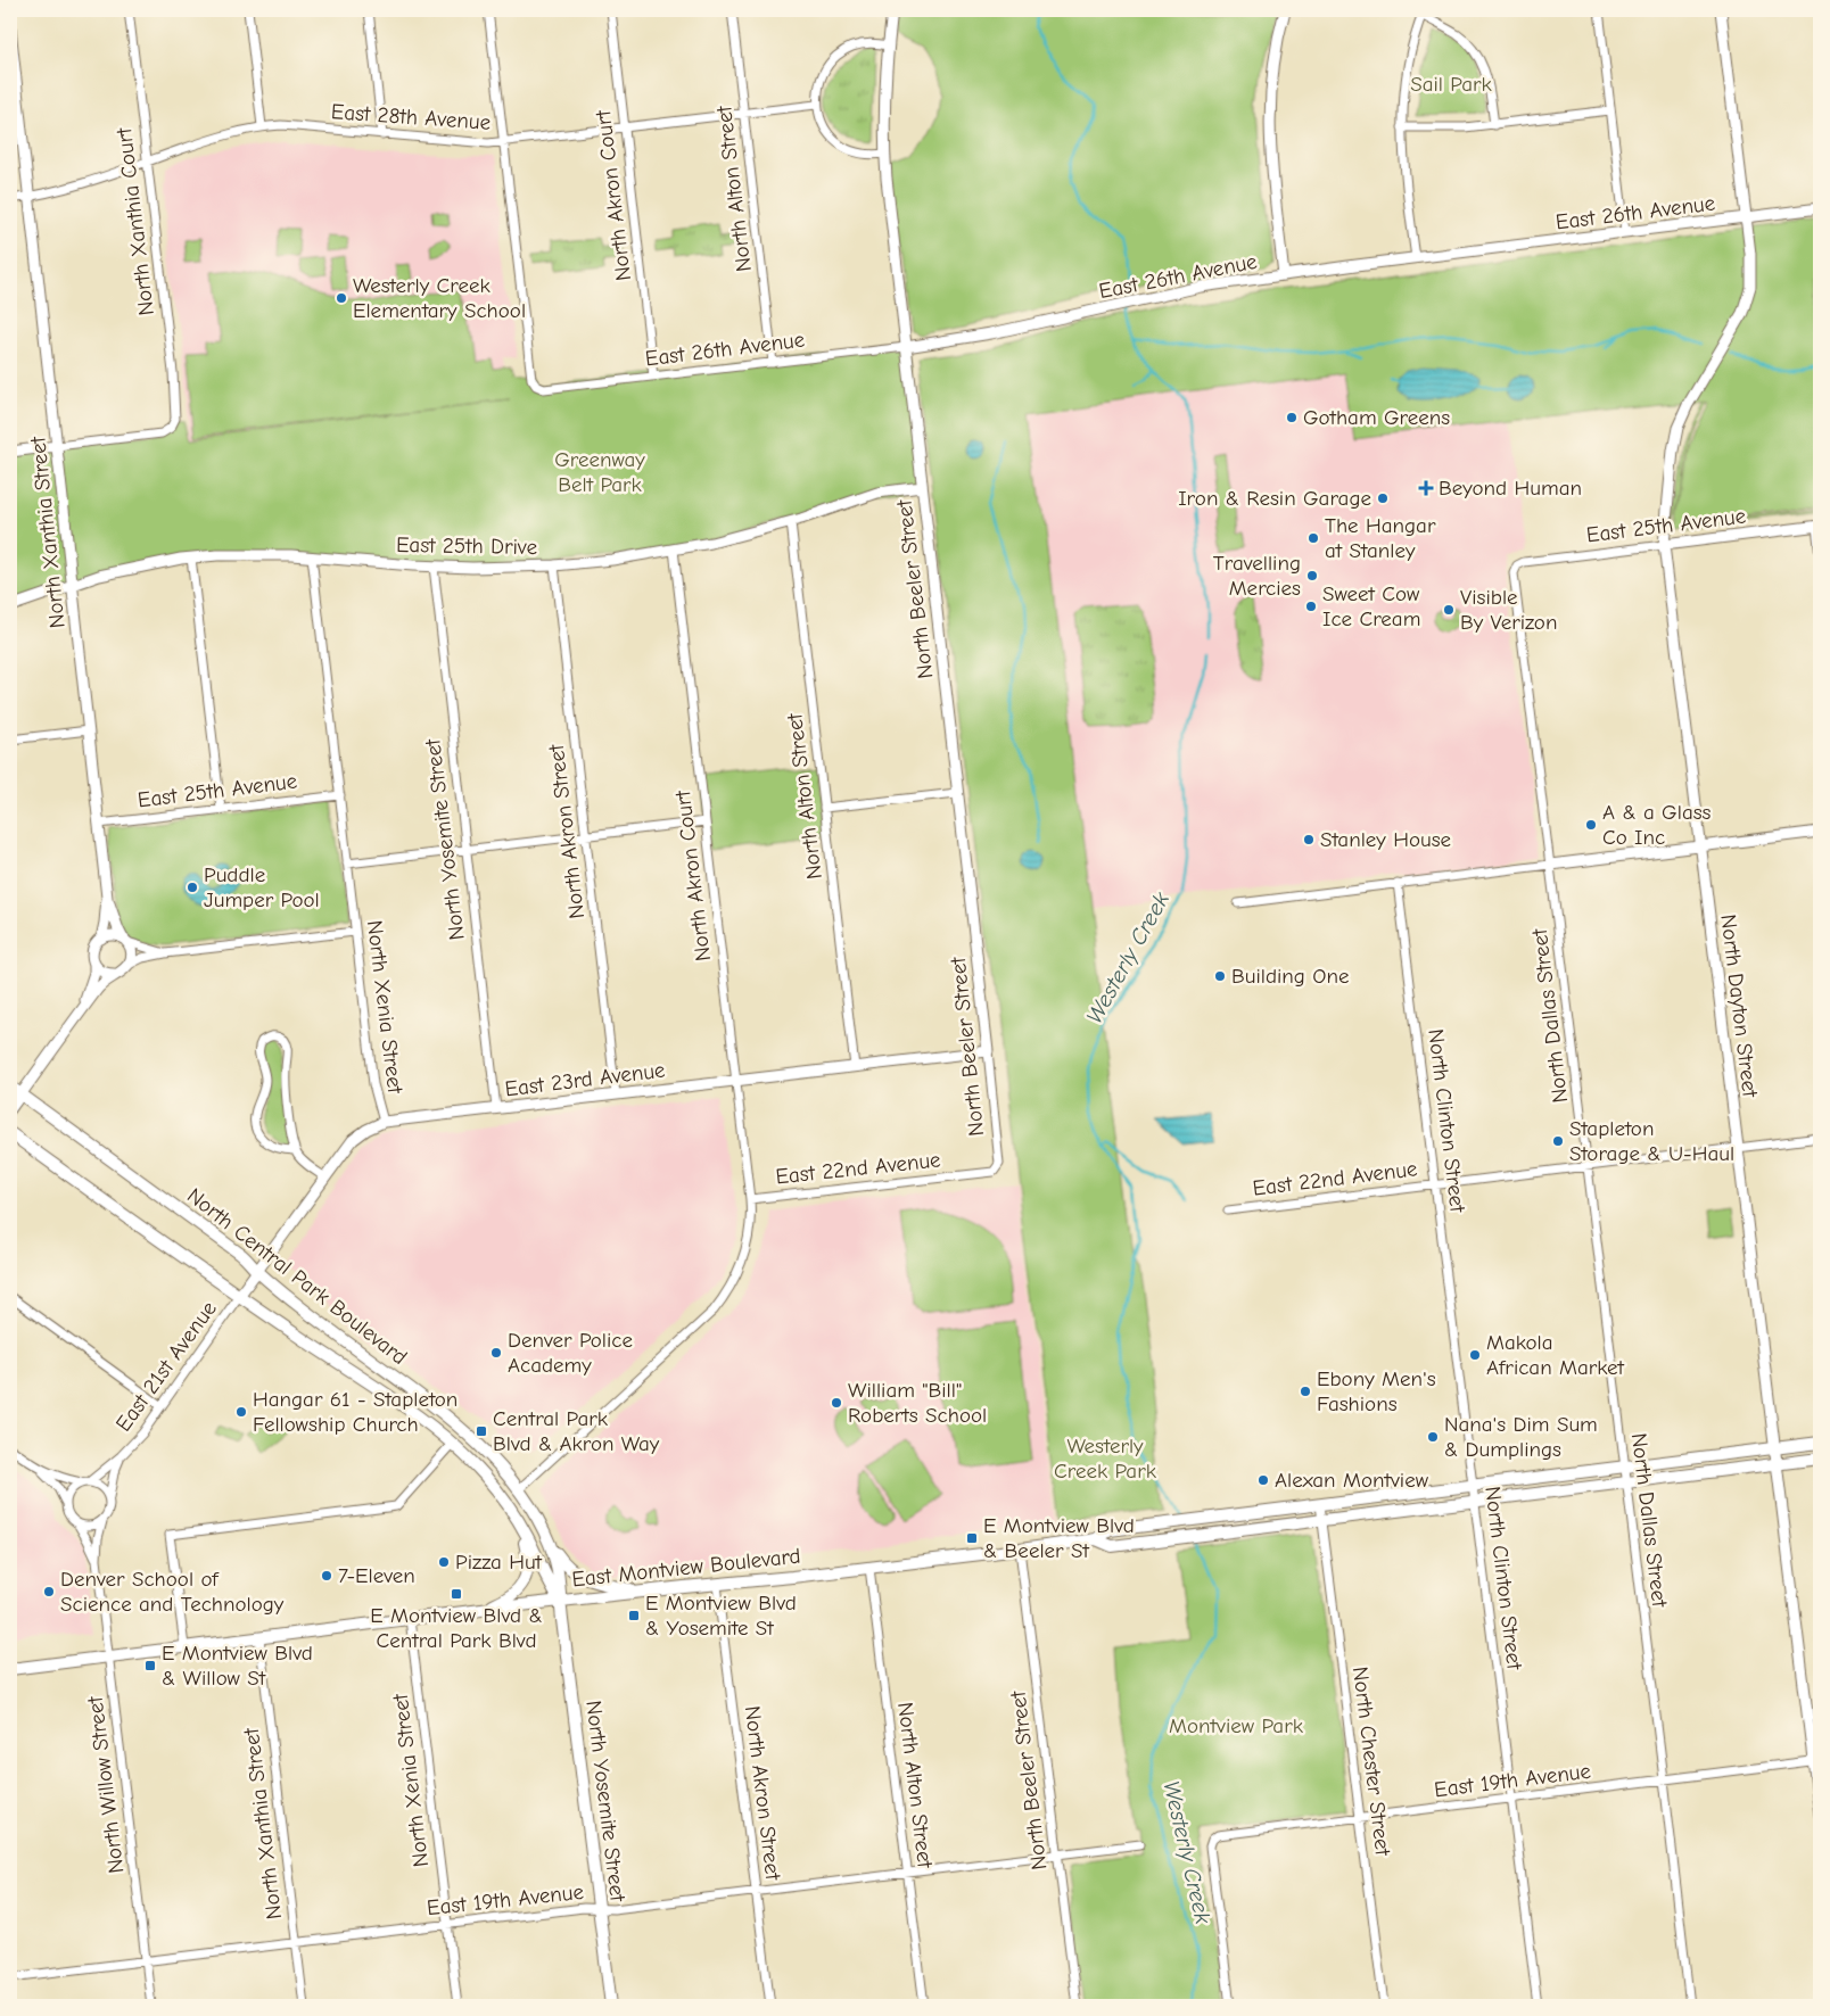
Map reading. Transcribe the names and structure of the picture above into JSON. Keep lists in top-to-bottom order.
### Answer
{
  "streets": {
    "main road": ["North Yosemite Street", "North Central Park Boulevard", "East Montview Boulevard"],
    "street": [
      "East 28th Avenue",
      "North Alton Street",
      "North Akron Court",
      "East 26th Avenue",
      "North Xanthia Court",
      "East 25th Avenue",
      "North Xanthia Street",
      "East 25th Drive",
      "North Beeler Street",
      "North Akron Street",
      "North Dayton Street",
      "North Xenia Street",
      "North Dallas Street",
      "East 23rd Avenue",
      "North Clinton Street",
      "East 22nd Avenue",
      "East 21st Avenue",
      "North Chester Street",
      "East 19th Avenue",
      "North Willow Street"
    ]
  },
  "crossings": [
    ["East 28th Avenue", "North Alton Street"],
    ["East 28th Avenue", "North Akron Court"],
    ["East 28th Avenue", "East 26th Avenue"],
    ["East 28th Avenue", "North Xanthia Court"],
    ["East 28th Avenue", "North Xanthia Street"],
    ["North Alton Street", "East 26th Avenue"],
    ["North Alton Street", "East 25th Drive"],
    ["North Alton Street", "East 23rd Avenue"],
    ["North Alton Street", "East Montview Boulevard"],
    ["North Alton Street", "East 19th Avenue"],
    ["North Akron Court", "East 26th Avenue"],
    ["North Akron Court", "East 25th Drive"],
    ["North Akron Court", "East 23rd Avenue"],
    ["North Akron Court", "East 22nd Avenue"],
    ["North Akron Court", "North Central Park Boulevard"],
    ["East 26th Avenue", "North Beeler Street"],
    ["East 26th Avenue", "North Dayton Street"],
    ["North Xanthia Court", "North Xanthia Street"],
    ["East 25th Avenue", "North Xanthia Street"],
    ["East 25th Avenue", "North Dayton Street"],
    ["East 25th Avenue", "North Xenia Street"],
    ["East 25th Avenue", "North Dallas Street"],
    ["North Xanthia Street", "East 25th Drive"],
    ["North Xanthia Street", "East Montview Boulevard"],
    ["North Xanthia Street", "East 19th Avenue"],
    ["East 25th Drive", "North Beeler Street"],
    ["East 25th Drive", "North Akron Street"],
    ["East 25th Drive", "North Yosemite Street"],
    ["East 25th Drive", "North Xenia Street"],
    ["North Beeler Street", "East 23rd Avenue"],
    ["North Beeler Street", "East 22nd Avenue"],
    ["North Beeler Street", "East Montview Boulevard"],
    ["North Beeler Street", "East 19th Avenue"],
    ["North Akron Street", "East 23rd Avenue"],
    ["North Akron Street", "East Montview Boulevard"],
    ["North Akron Street", "East 19th Avenue"],
    ["North Yosemite Street", "East 23rd Avenue"],
    ["North Yosemite Street", "North Central Park Boulevard"],
    ["North Yosemite Street", "East Montview Boulevard"],
    ["North Yosemite Street", "East 19th Avenue"],
    ["North Dayton Street", "East 22nd Avenue"],
    ["North Dayton Street", "East Montview Boulevard"],
    ["North Dayton Street", "East 19th Avenue"],
    ["North Xenia Street", "East 23rd Avenue"],
    ["North Xenia Street", "East Montview Boulevard"],
    ["North Xenia Street", "East 19th Avenue"],
    ["North Dallas Street", "East 22nd Avenue"],
    ["North Dallas Street", "East Montview Boulevard"],
    ["North Dallas Street", "East 19th Avenue"],
    ["East 23rd Avenue", "North Central Park Boulevard"],
    ["East 23rd Avenue", "East 21st Avenue"],
    ["North Clinton Street", "East 22nd Avenue"],
    ["North Clinton Street", "East Montview Boulevard"],
    ["North Clinton Street", "East 19th Avenue"],
    ["North Central Park Boulevard", "East 21st Avenue"],
    ["North Central Park Boulevard", "East Montview Boulevard"],
    ["East 21st Avenue", "North Willow Street"],
    ["East Montview Boulevard", "North Chester Street"],
    ["East Montview Boulevard", "North Willow Street"],
    ["North Chester Street", "East 19th Avenue"],
    ["East 19th Avenue", "North Willow Street"]
  ],
  "water": ["Westerly Creek"],
  "parks": [
    "Sail Park",
    "Greenway Belt Park",
    "Westerly Creek Park",
    "Montview Park"
  ],
  "places": {
    "other": [
      "Westerly Creek Elementary School",
      "Gotham Greens",
      "Iron & Resin Garage",
      "The Hangar at Stanley",
      "Travelling Mercies",
      "Sweet Cow Ice Cream",
      "Visible By Verizon",
      "A & a Glass Co Inc",
      "Stanley House",
      "Puddle Jumper Pool",
      "Building One",
      "Stapleton Storage & U-Haul",
      "Denver Police Academy",
      "Makola African Market",
      "Ebony Men's Fashions",
      "William \"Bill\" Roberts School",
      "Hangar 61 - Stapleton Fellowship Church",
      "Nana's Dim Sum & Dumplings",
      "Alexan Montview",
      "Pizza Hut",
      "7-Eleven",
      "Denver School of Science and Technology"
    ],
    "health": ["Beyond Human"],
    "transit": [
      "Central Park Blvd & Akron Way",
      "E Montview Blvd & Beeler St",
      "E Montview Blvd & Central Park Blvd",
      "E Montview Blvd & Yosemite St",
      "E Montview Blvd & Willow St"
    ]
  }
}
